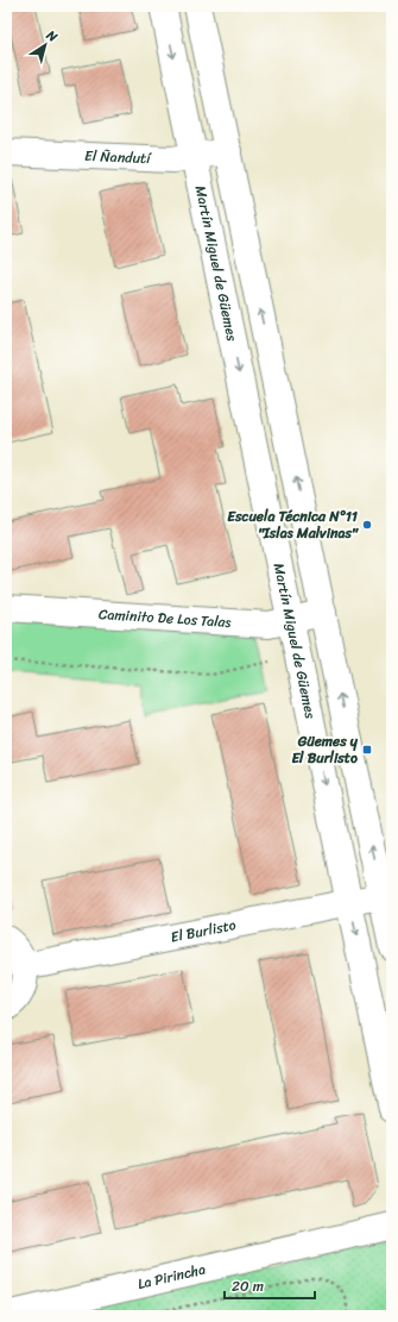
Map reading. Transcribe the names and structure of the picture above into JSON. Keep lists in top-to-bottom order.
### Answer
{
  "streets": {
    "main road": [
      "El Ñandutí",
      "Martín Miguel de Güemes",
      "Caminito De Los Talas",
      "El Burlisto",
      "La Pirincha"
    ]
  },
  "crossings": [
    ["El Ñandutí", "Martín Miguel de Güemes"],
    ["Martín Miguel de Güemes", "Caminito De Los Talas"],
    ["Martín Miguel de Güemes", "El Burlisto"]
  ],
  "places": {
    "other": ["Escuela Técnica N°11 \"Islas Malvinas\""],
    "transit": ["Güemes y El Burlisto"]
  },
  "scale_bar": "20 m",
  "north": "top right"
}
